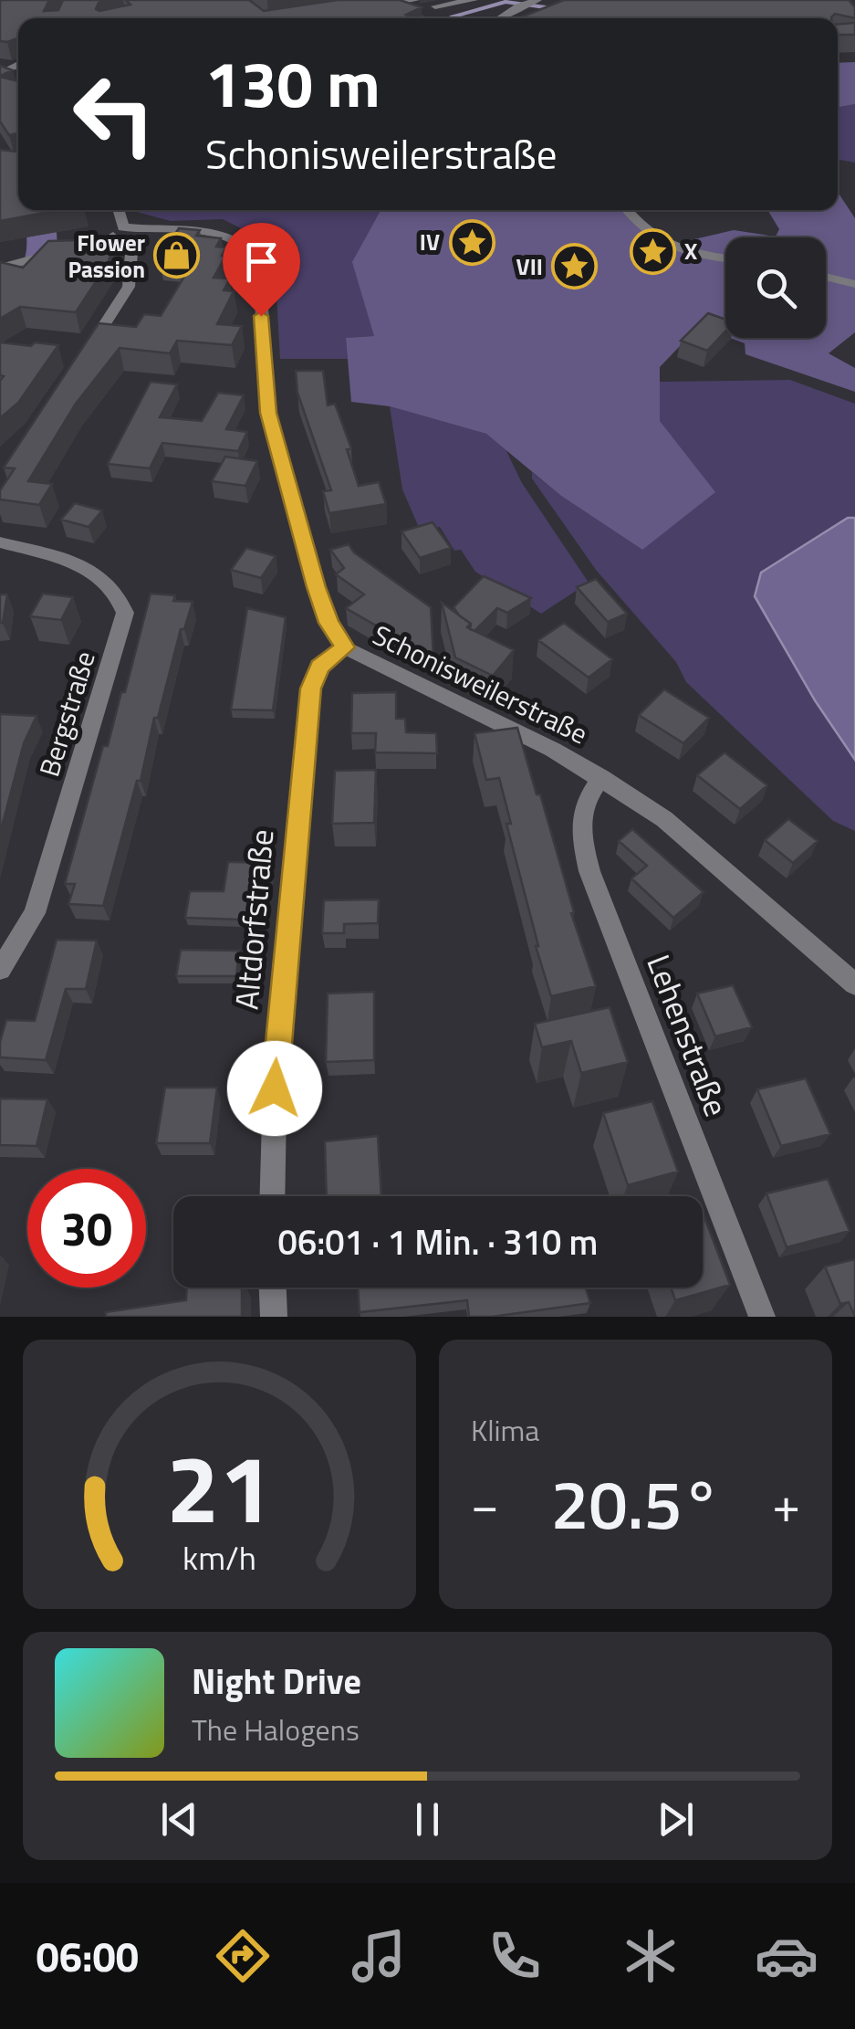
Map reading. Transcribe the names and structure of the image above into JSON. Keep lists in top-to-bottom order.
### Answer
{
  "streets": {
    "street": [
      "Schonisweilerstraße",
      "Bergstraße",
      "Altdorfstraße",
      "Lehenstraße"
    ]
  },
  "crossings": [
    ["Schonisweilerstraße", "Altdorfstraße"],
    ["Schonisweilerstraße", "Lehenstraße"]
  ],
  "places": {
    "place": ["IV", "X", "VII"],
    "shop": ["Flower Passion"]
  },
  "page": {
    "turn": ["130 m", "Schonisweilerstraße"],
    "limit": "30",
    "trip": "06:01 · 1 Min. · 310 m",
    "tile": "Klima",
    "heat": ["−", "20.5°", "+"],
    "song": ["Night Drive", "The Halogens"],
    "tabs": "06:00",
    "gauge": ["21", "km/h"]
  }
}
